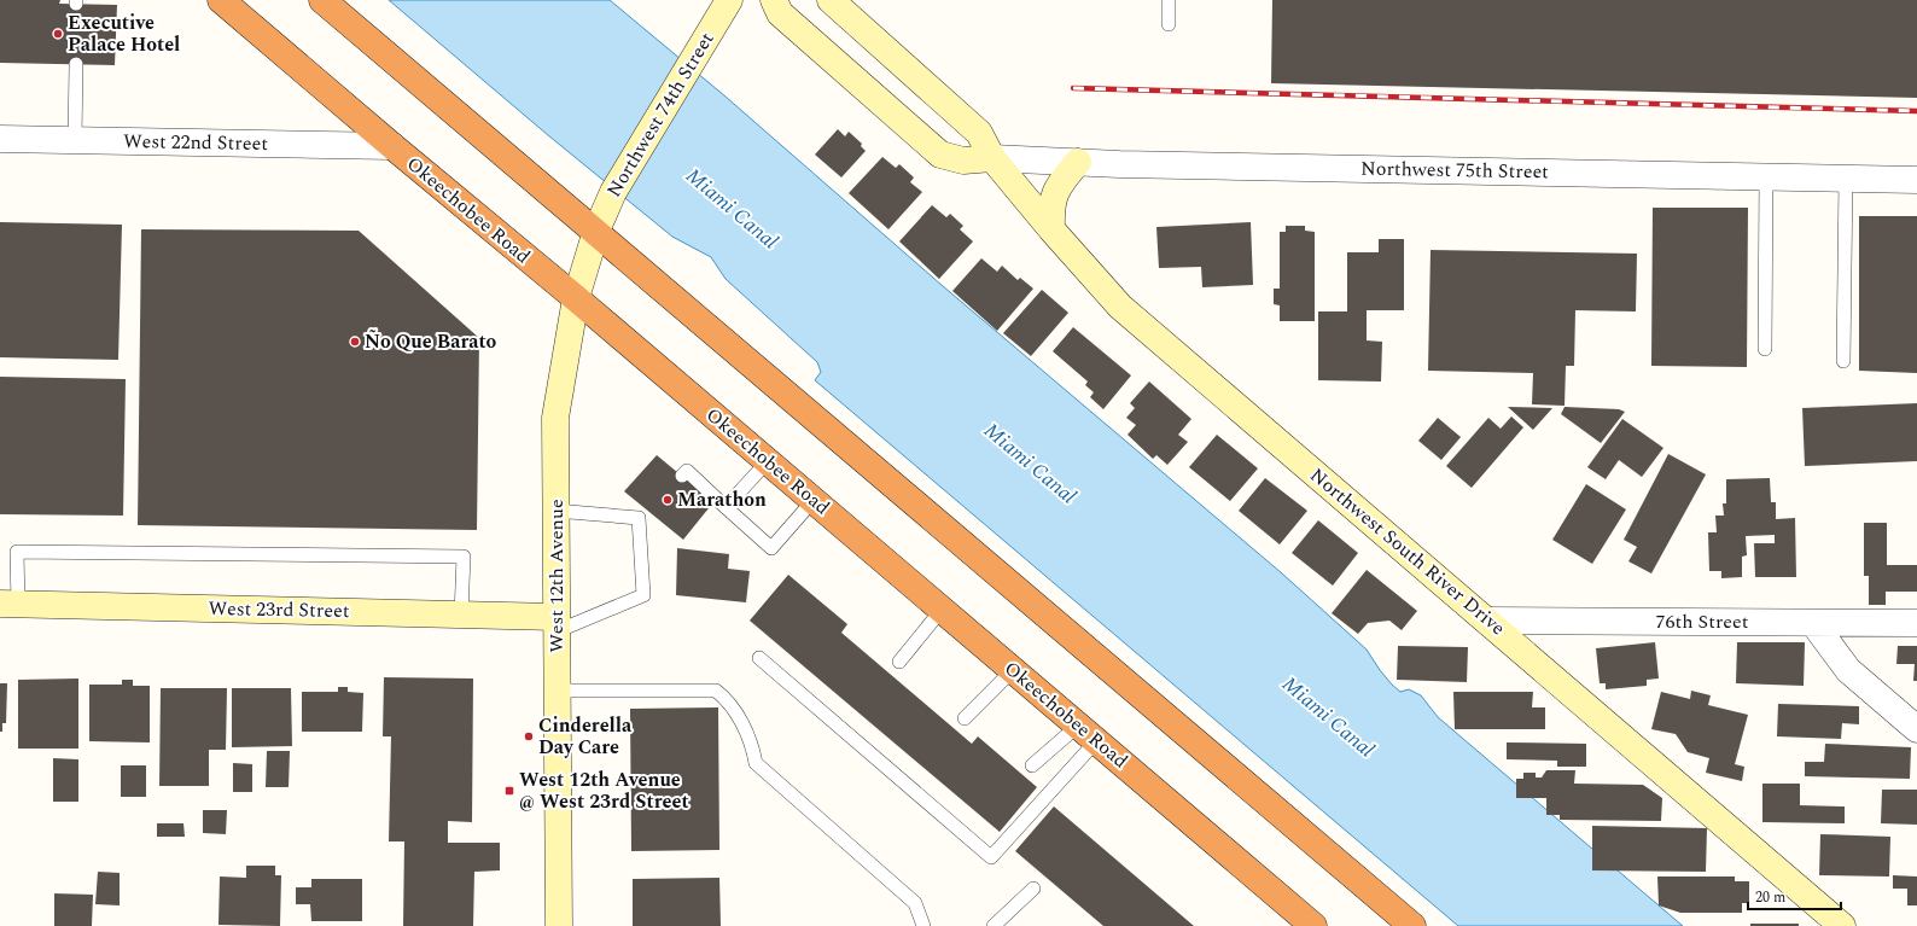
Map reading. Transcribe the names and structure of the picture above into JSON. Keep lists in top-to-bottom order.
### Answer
{
  "streets": {
    "highway": ["Okeechobee Road"],
    "street": [
      "Northwest 74th Street",
      "West 22nd Street",
      "Northwest 75th Street",
      "Northwest South River Drive",
      "West 12th Avenue",
      "West 23rd Street",
      "76th Street"
    ]
  },
  "crossings": [
    ["Northwest 74th Street", "West 12th Avenue"],
    ["West 22nd Street", "Okeechobee Road"],
    ["Northwest 75th Street", "Northwest South River Drive"],
    ["Okeechobee Road", "West 12th Avenue"],
    ["Northwest South River Drive", "76th Street"],
    ["West 12th Avenue", "West 23rd Street"]
  ],
  "water": ["Miami Canal"],
  "places": {
    "other": [
      "Executive Palace Hotel",
      "Ño Que Barato",
      "Marathon",
      "Cinderella Day Care"
    ],
    "transit": ["West 12th Avenue @ West 23rd Street"]
  },
  "scale_bar": "20 m"
}
